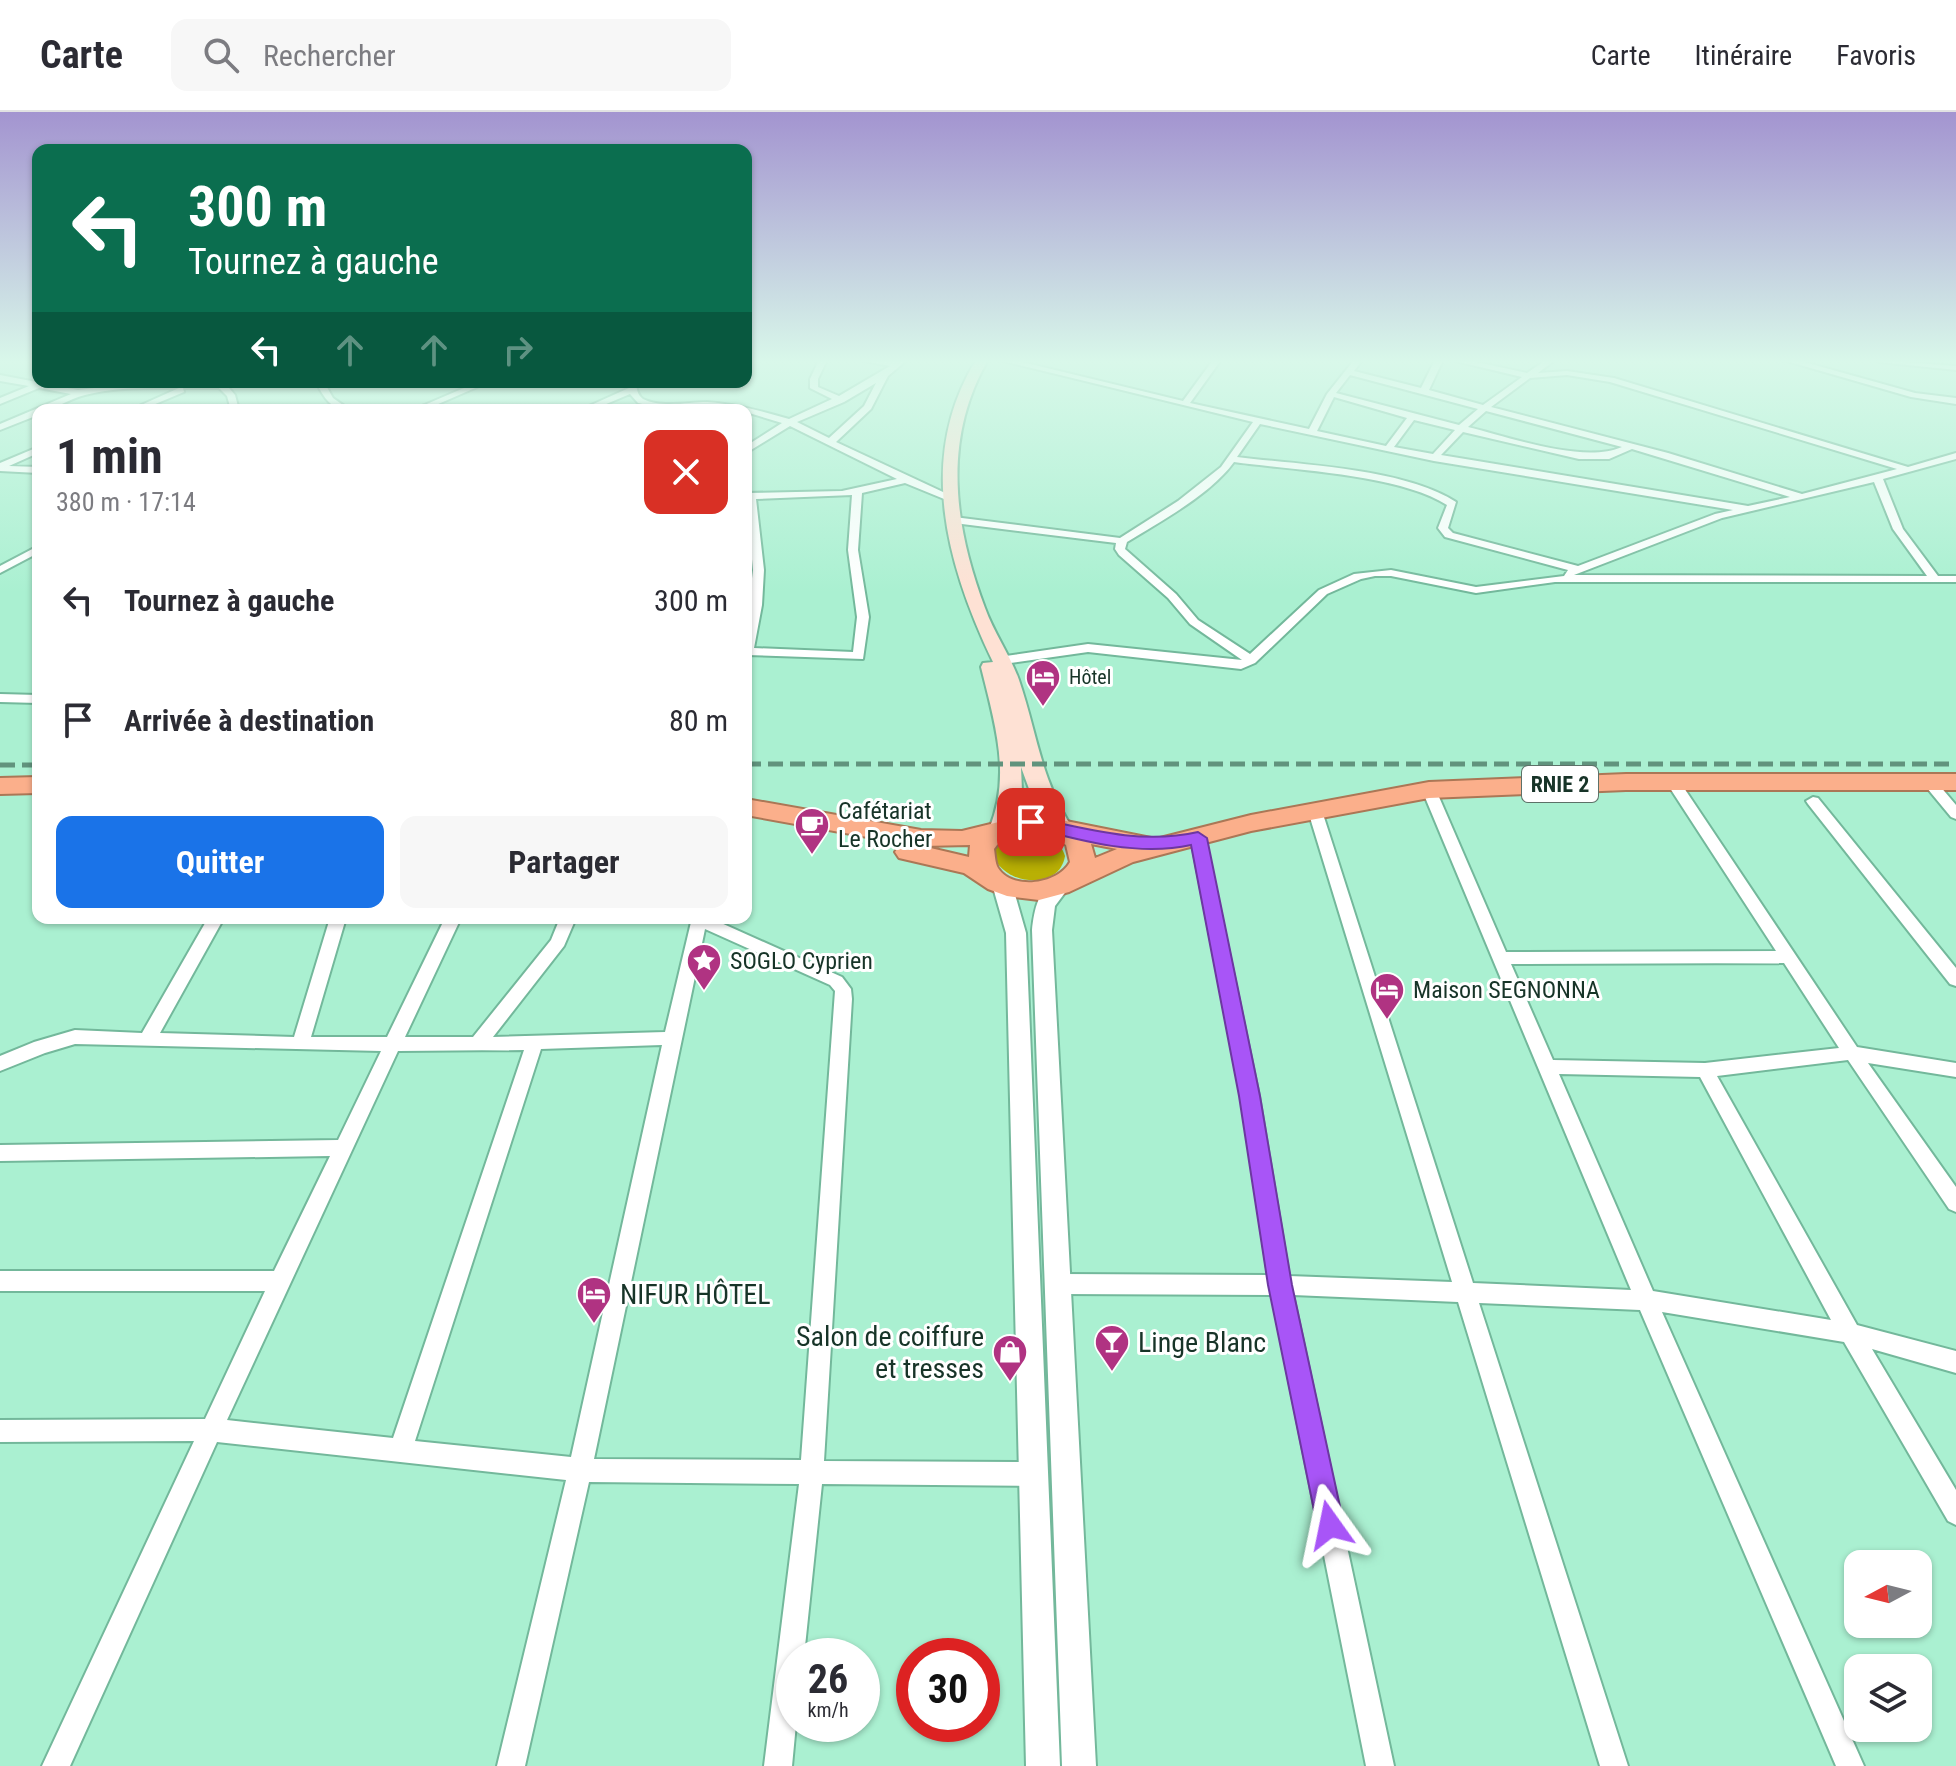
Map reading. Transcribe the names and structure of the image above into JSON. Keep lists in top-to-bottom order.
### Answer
{
  "streets": {
    "highway": ["RNIE 2"]
  },
  "places": {
    "hotel": ["Hôtel", "Maison SEGNONNA", "NIFUR HÔTEL"],
    "cafe": ["Cafétariat Le Rocher"],
    "place": ["SOGLO Cyprien"],
    "bar": ["Linge Blanc"],
    "shop": ["Salon de coiffure et tresses"]
  },
  "north": "left",
  "page": {
    "header": "Carte",
    "search": "Rechercher",
    "nav": ["Carte", "Itinéraire", "Favoris"],
    "turn": ["300 m", "Tournez à gauche"],
    "heading": ["1 min", "380 m · 17:14"],
    "list": [
      {
        "name": "Tournez à gauche",
        "value": "300 m"
      },
      {
        "name": "Arrivée à destination",
        "value": "80 m"
      }
    ],
    "buttons": ["Quitter", "Partager"],
    "speed": "26 km/h",
    "limit": "30"
  }
}
